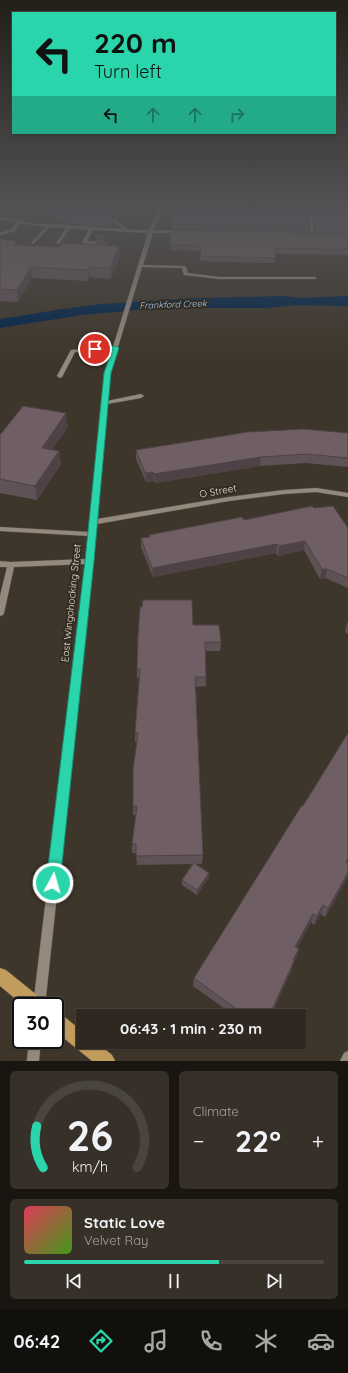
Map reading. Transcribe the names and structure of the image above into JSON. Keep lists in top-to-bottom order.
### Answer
{
  "streets": {
    "street": ["O Street", "East Wingohocking Street"]
  },
  "crossings": [
    ["O Street", "East Wingohocking Street"]
  ],
  "water": ["Frankford Creek"],
  "page": {
    "turn": ["220 m", "Turn left"],
    "limit": "30",
    "trip": "06:43 · 1 min · 230 m",
    "tile": "Climate",
    "heat": ["−", "22°", "+"],
    "song": ["Static Love", "Velvet Ray"],
    "tabs": "06:42",
    "gauge": ["26", "km/h"]
  }
}
